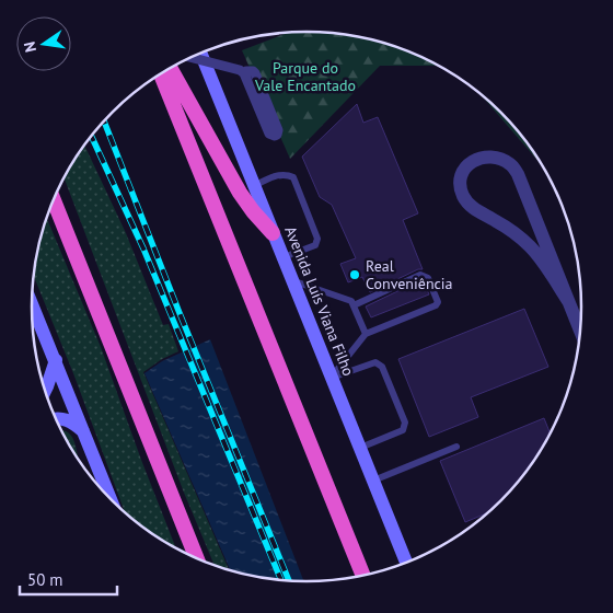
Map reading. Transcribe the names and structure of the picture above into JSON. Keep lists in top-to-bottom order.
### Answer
{
  "streets": {
    "main road": ["Avenida Luís Viana Filho"]
  },
  "parks": ["Parque do Vale Encantado"],
  "places": ["Real Conveniência"],
  "scale_bar": "50 m",
  "north": "left"
}
